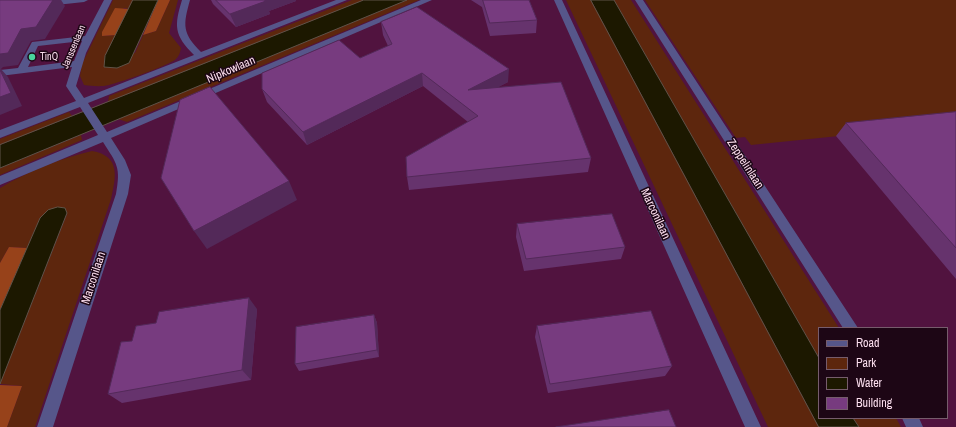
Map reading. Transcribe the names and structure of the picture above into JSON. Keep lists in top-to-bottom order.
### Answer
{
  "streets": {
    "street": [
      "Janssenlaan",
      "Nipkowlaan",
      "Zeppelinlaan",
      "Marconilaan"
    ]
  },
  "crossings": [
    ["Janssenlaan", "Nipkowlaan"],
    ["Nipkowlaan", "Marconilaan"]
  ],
  "places": ["TinQ"],
  "legend": [
    "Road",
    "Park",
    "Water",
    "Building"
  ]
}
